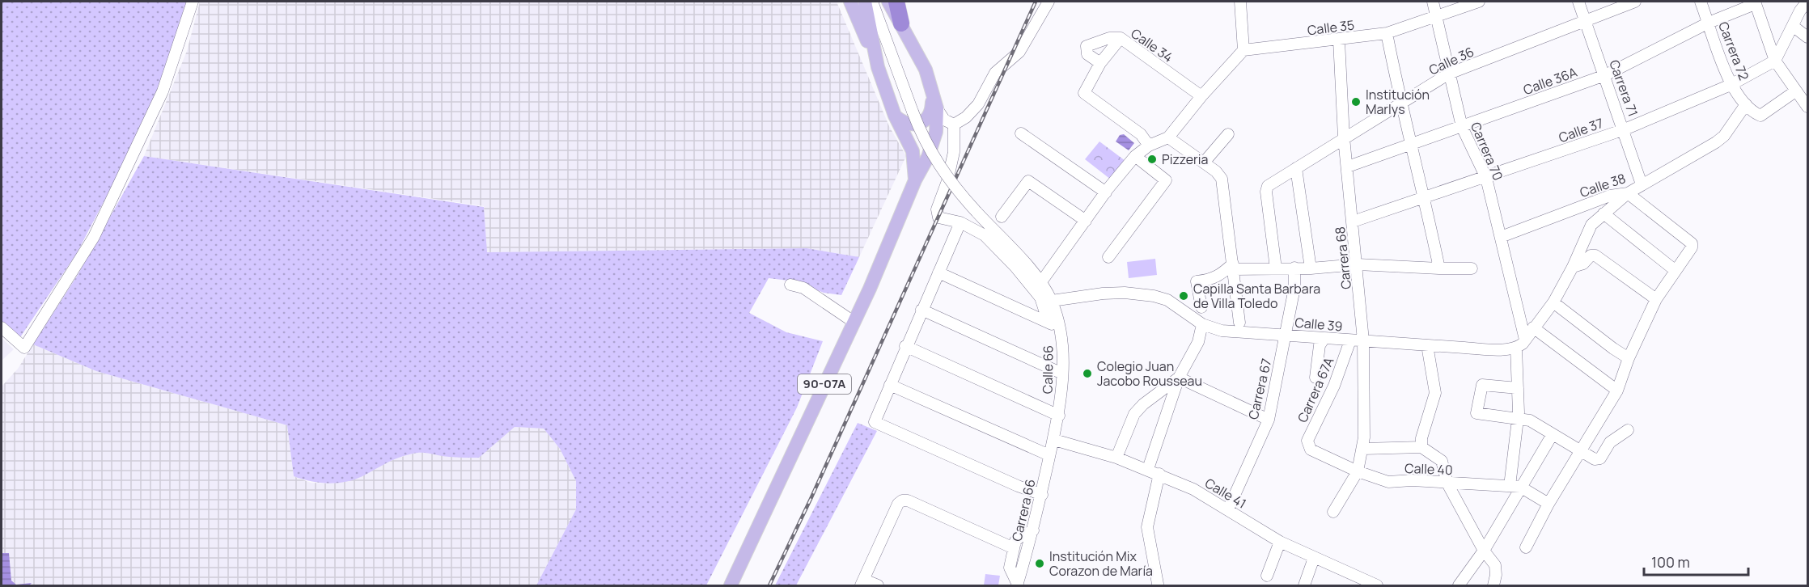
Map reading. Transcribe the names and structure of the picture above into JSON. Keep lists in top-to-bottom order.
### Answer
{
  "streets": {
    "main road": ["90-07A"],
    "street": [
      "Calle 35",
      "Calle 34",
      "Carrera 72",
      "Calle 36",
      "Calle 36A",
      "Carrera 71",
      "Calle 37",
      "Carrera 70",
      "Calle 38",
      "Carrera 68",
      "Calle 39",
      "Calle 66",
      "Carrera 67",
      "Carrera 67A",
      "Calle 40",
      "Calle 41",
      "Carrera 66"
    ]
  },
  "crossings": [
    ["Calle 35", "Carrera 70"],
    ["Calle 35", "Carrera 68"],
    ["Carrera 72", "Calle 36A"],
    ["Carrera 72", "Calle 37"],
    ["Carrera 72", "Calle 38"],
    ["Calle 36", "Carrera 71"],
    ["Calle 36", "Carrera 70"],
    ["Calle 36", "Carrera 68"],
    ["Calle 36A", "Carrera 71"],
    ["Calle 36A", "Carrera 70"],
    ["Calle 36A", "Carrera 68"],
    ["Carrera 71", "Calle 37"],
    ["Carrera 71", "Calle 38"],
    ["Calle 37", "Carrera 70"],
    ["Calle 37", "Carrera 68"],
    ["Carrera 70", "Calle 38"],
    ["Carrera 70", "Calle 39"],
    ["Carrera 70", "Calle 40"],
    ["Carrera 68", "Calle 39"],
    ["Carrera 68", "Calle 40"],
    ["Calle 39", "Calle 66"],
    ["Calle 39", "Carrera 67"],
    ["Calle 39", "Carrera 67A"],
    ["Calle 66", "Calle 41"],
    ["Calle 66", "Carrera 66"],
    ["Carrera 67", "Calle 41"],
    ["Carrera 67A", "Calle 40"],
    ["Calle 41", "Carrera 66"]
  ],
  "places": [
    "Institución Marlys",
    "Pizzeria",
    "Capilla Santa Barbara de Villa Toledo",
    "Colegio Juan Jacobo Rousseau",
    "Institución Mix Corazon de María"
  ],
  "scale_bar": "100 m"
}
